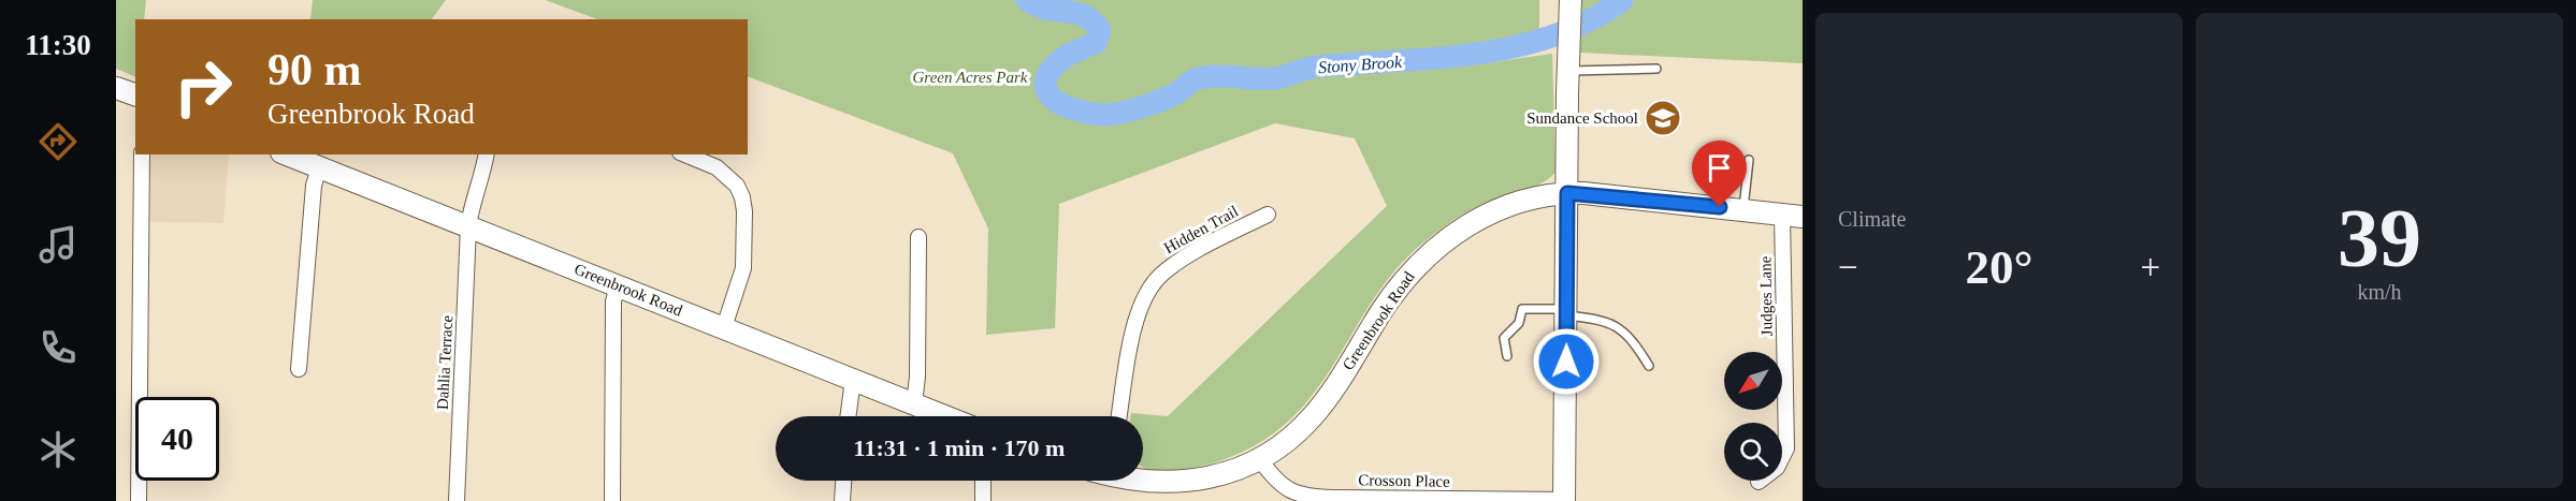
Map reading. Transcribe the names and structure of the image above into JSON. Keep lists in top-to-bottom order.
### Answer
{
  "streets": {
    "street": [
      "Hidden Trail",
      "Greenbrook Road",
      "Judges Lane",
      "Dahlia Terrace",
      "Crosson Place"
    ]
  },
  "crossings": [
    ["Greenbrook Road", "Judges Lane"],
    ["Greenbrook Road", "Dahlia Terrace"],
    ["Greenbrook Road", "Crosson Place"]
  ],
  "water": ["Stony Brook"],
  "parks": ["Green Acres Park"],
  "places": {
    "school or university": ["Sundance School"]
  },
  "north": "bottom left",
  "page": {
    "tabs": "11:30",
    "tile": [
      "Climate",
      ["39", "km/h"]
    ],
    "turn": ["90 m", "Greenbrook Road"],
    "heat": ["−", "20°", "+"],
    "limit": "40",
    "trip": "11:31 · 1 min · 170 m"
  }
}
